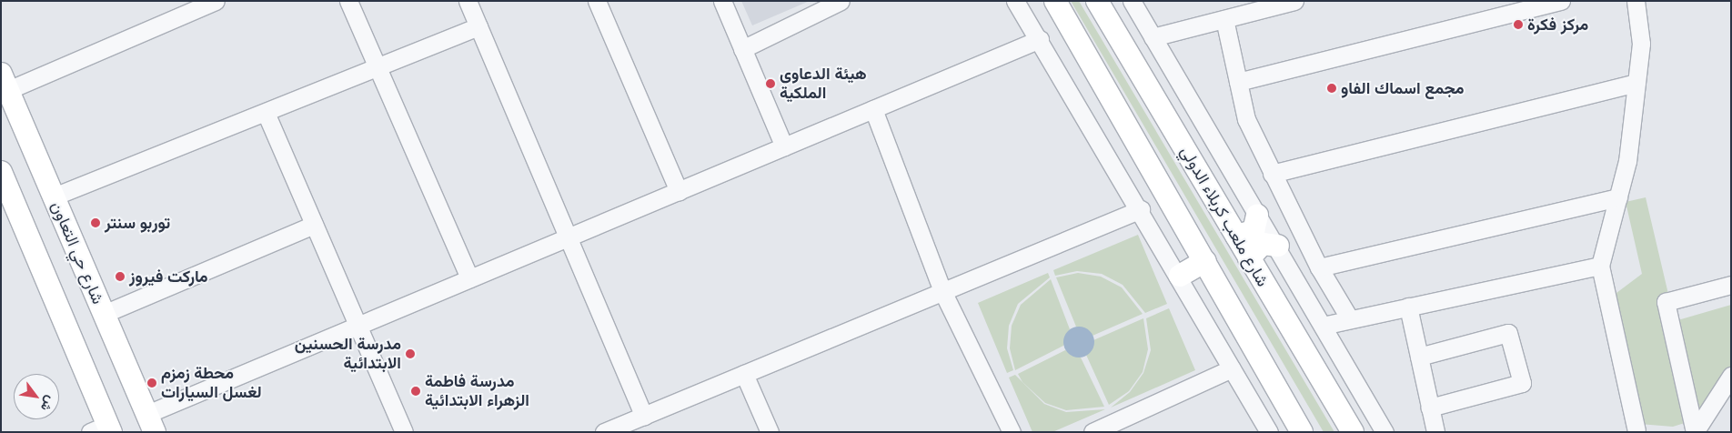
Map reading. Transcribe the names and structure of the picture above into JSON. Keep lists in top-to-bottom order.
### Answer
{
  "streets": {
    "main road": ["شارع ملعب كربلاء الدولي", "شارع حي التعاون"]
  },
  "places": [
    "مركز فكرة",
    "هيئة الدعاوى الملكية",
    "مجمع اسماك الفاو",
    "توربو سنتر",
    "ماركت فيروز",
    "مدرسة الحسنين الابتدائية",
    "محطة زمزم لغسل السيارات",
    "مدرسة فاطمة الزهراء الابتدائية"
  ],
  "north": "bottom right"
}
